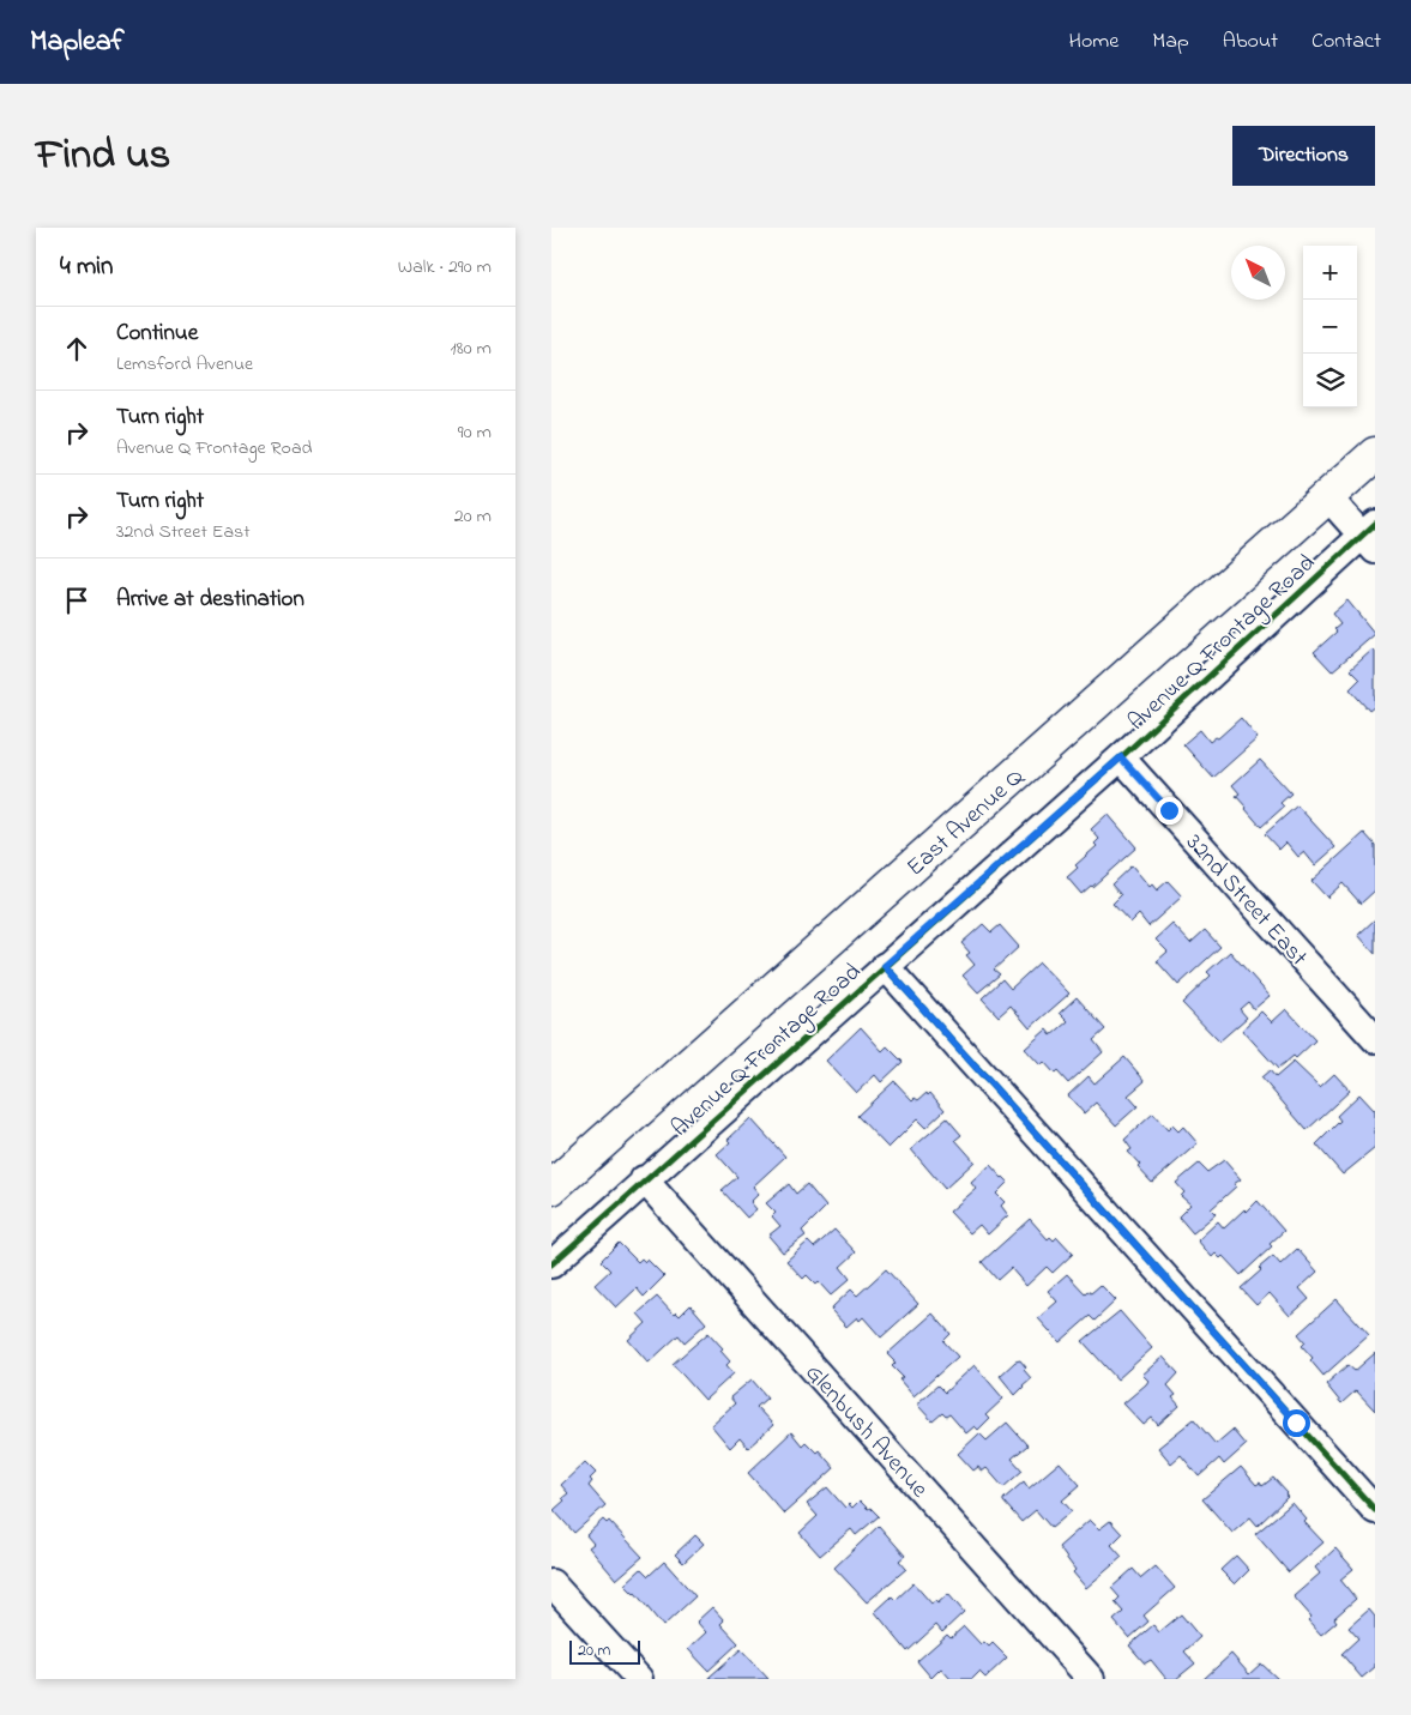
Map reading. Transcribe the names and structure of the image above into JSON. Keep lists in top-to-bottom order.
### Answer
{
  "streets": {
    "main road": ["East Avenue Q"],
    "street": ["Avenue Q Frontage Road", "32nd Street East", "Glenbush Avenue"]
  },
  "crossings": [
    ["Avenue Q Frontage Road", "32nd Street East"],
    ["Avenue Q Frontage Road", "Glenbush Avenue"]
  ],
  "scale_bar": "20 m",
  "north": "top left",
  "page": {
    "header": "Mapleaf",
    "nav": [
      "Home",
      "Map",
      "About",
      "Contact"
    ],
    "title": "Find us",
    "buttons": "Directions",
    "heading": ["4 min", "Walk · 290 m"],
    "map_buttons": ["+", "−"],
    "list": [
      ["Continue", "Lemsford Avenue", "180 m"],
      ["Turn right", "Avenue Q Frontage Road", "90 m"],
      ["Turn right", "32nd Street East", "20 m"],
      "Arrive at destination"
    ],
    "scale": "20 m"
  }
}
